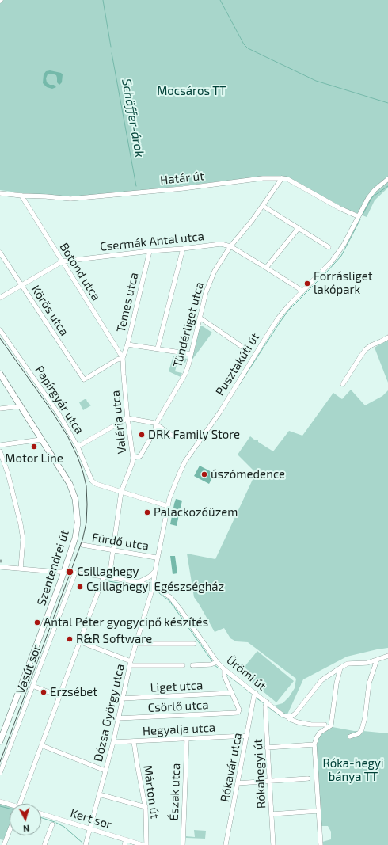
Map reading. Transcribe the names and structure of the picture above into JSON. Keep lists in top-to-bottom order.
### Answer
{
  "streets": {
    "main road": ["Szentendrei út"],
    "street": [
      "Határ út",
      "Csermák Antal utca",
      "Botond utca",
      "Temes utca",
      "Körös utca",
      "Tündérliget utca",
      "Pusztakúti út",
      "Papírgyár utca",
      "Valéria utca",
      "Fürdő utca",
      "Vasút sor",
      "Ürömi út",
      "Liget utca",
      "Csörlő utca",
      "Dózsa György utca",
      "Hegyalja utca",
      "Rókavár utca",
      "Rókahegyi út",
      "Márton út",
      "Észak utca",
      "Kert sor"
    ]
  },
  "crossings": [
    ["Határ út", "Botond utca"],
    ["Határ út", "Pusztakúti út"],
    ["Csermák Antal utca", "Botond utca"],
    ["Csermák Antal utca", "Temes utca"],
    ["Csermák Antal utca", "Körös utca"],
    ["Csermák Antal utca", "Tündérliget utca"],
    ["Botond utca", "Temes utca"],
    ["Botond utca", "Körös utca"],
    ["Botond utca", "Valéria utca"],
    ["Temes utca", "Körös utca"],
    ["Temes utca", "Valéria utca"],
    ["Körös utca", "Valéria utca"],
    ["Tündérliget utca", "Valéria utca"],
    ["Pusztakúti út", "Ürömi út"],
    ["Pusztakúti út", "Dózsa György utca"],
    ["Papírgyár utca", "Valéria utca"],
    ["Valéria utca", "Fürdő utca"],
    ["Valéria utca", "Ürömi út"],
    ["Szentendrei út", "Ürömi út"],
    ["Vasút sor", "Ürömi út"],
    ["Ürömi út", "Dózsa György utca"],
    ["Ürömi út", "Rókavár utca"],
    ["Ürömi út", "Rókahegyi út"],
    ["Liget utca", "Csörlő utca"],
    ["Liget utca", "Dózsa György utca"],
    ["Csörlő utca", "Dózsa György utca"],
    ["Dózsa György utca", "Hegyalja utca"],
    ["Dózsa György utca", "Kert sor"],
    ["Hegyalja utca", "Rókavár utca"],
    ["Hegyalja utca", "Márton út"],
    ["Hegyalja utca", "Észak utca"]
  ],
  "water": ["Schäffer-árok"],
  "parks": ["Mocsáros TT", "Róka-hegyi bánya TT"],
  "places": [
    "Forrásliget lakópark",
    "DRK Family Store",
    "Motor Line",
    "úszómedence",
    "Palackozóüzem",
    "Csillaghegy",
    "Csillaghegyi Egészségház",
    "Antal Péter gyogycipő készítés",
    "R&R Software",
    "Erzsébet"
  ],
  "north": "bottom"
}
